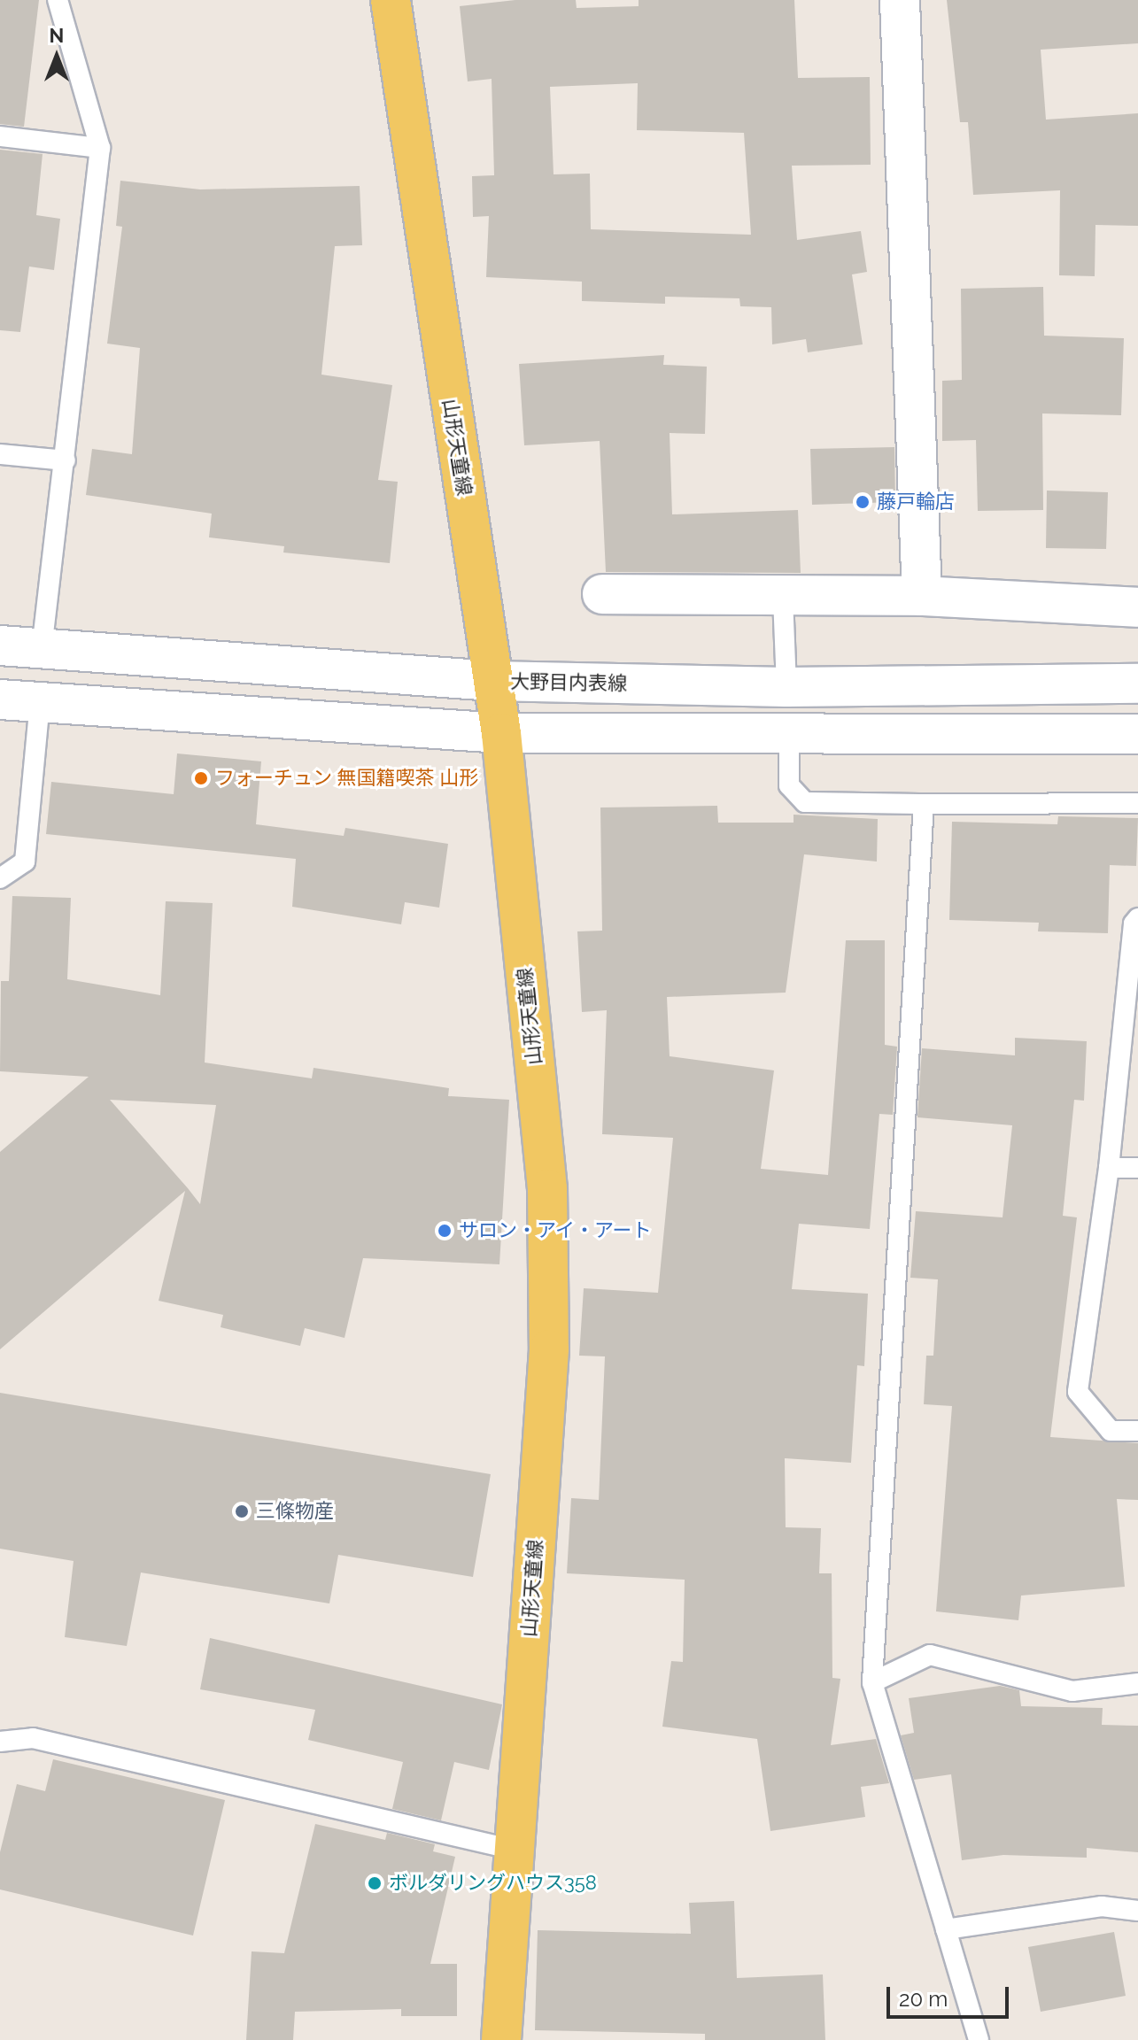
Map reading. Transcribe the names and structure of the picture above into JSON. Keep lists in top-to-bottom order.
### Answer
{
  "streets": {
    "main road": ["山形天童線", "大野目内表線"]
  },
  "crossings": [
    ["山形天童線", "大野目内表線"]
  ],
  "places": [
    "藤戸輪店",
    "フォーチュン 無国籍喫茶 山形",
    "サロン・アイ・アート",
    "三條物産",
    "ボルダリングハウス358"
  ],
  "scale_bar": "20 m",
  "north": "top"
}
